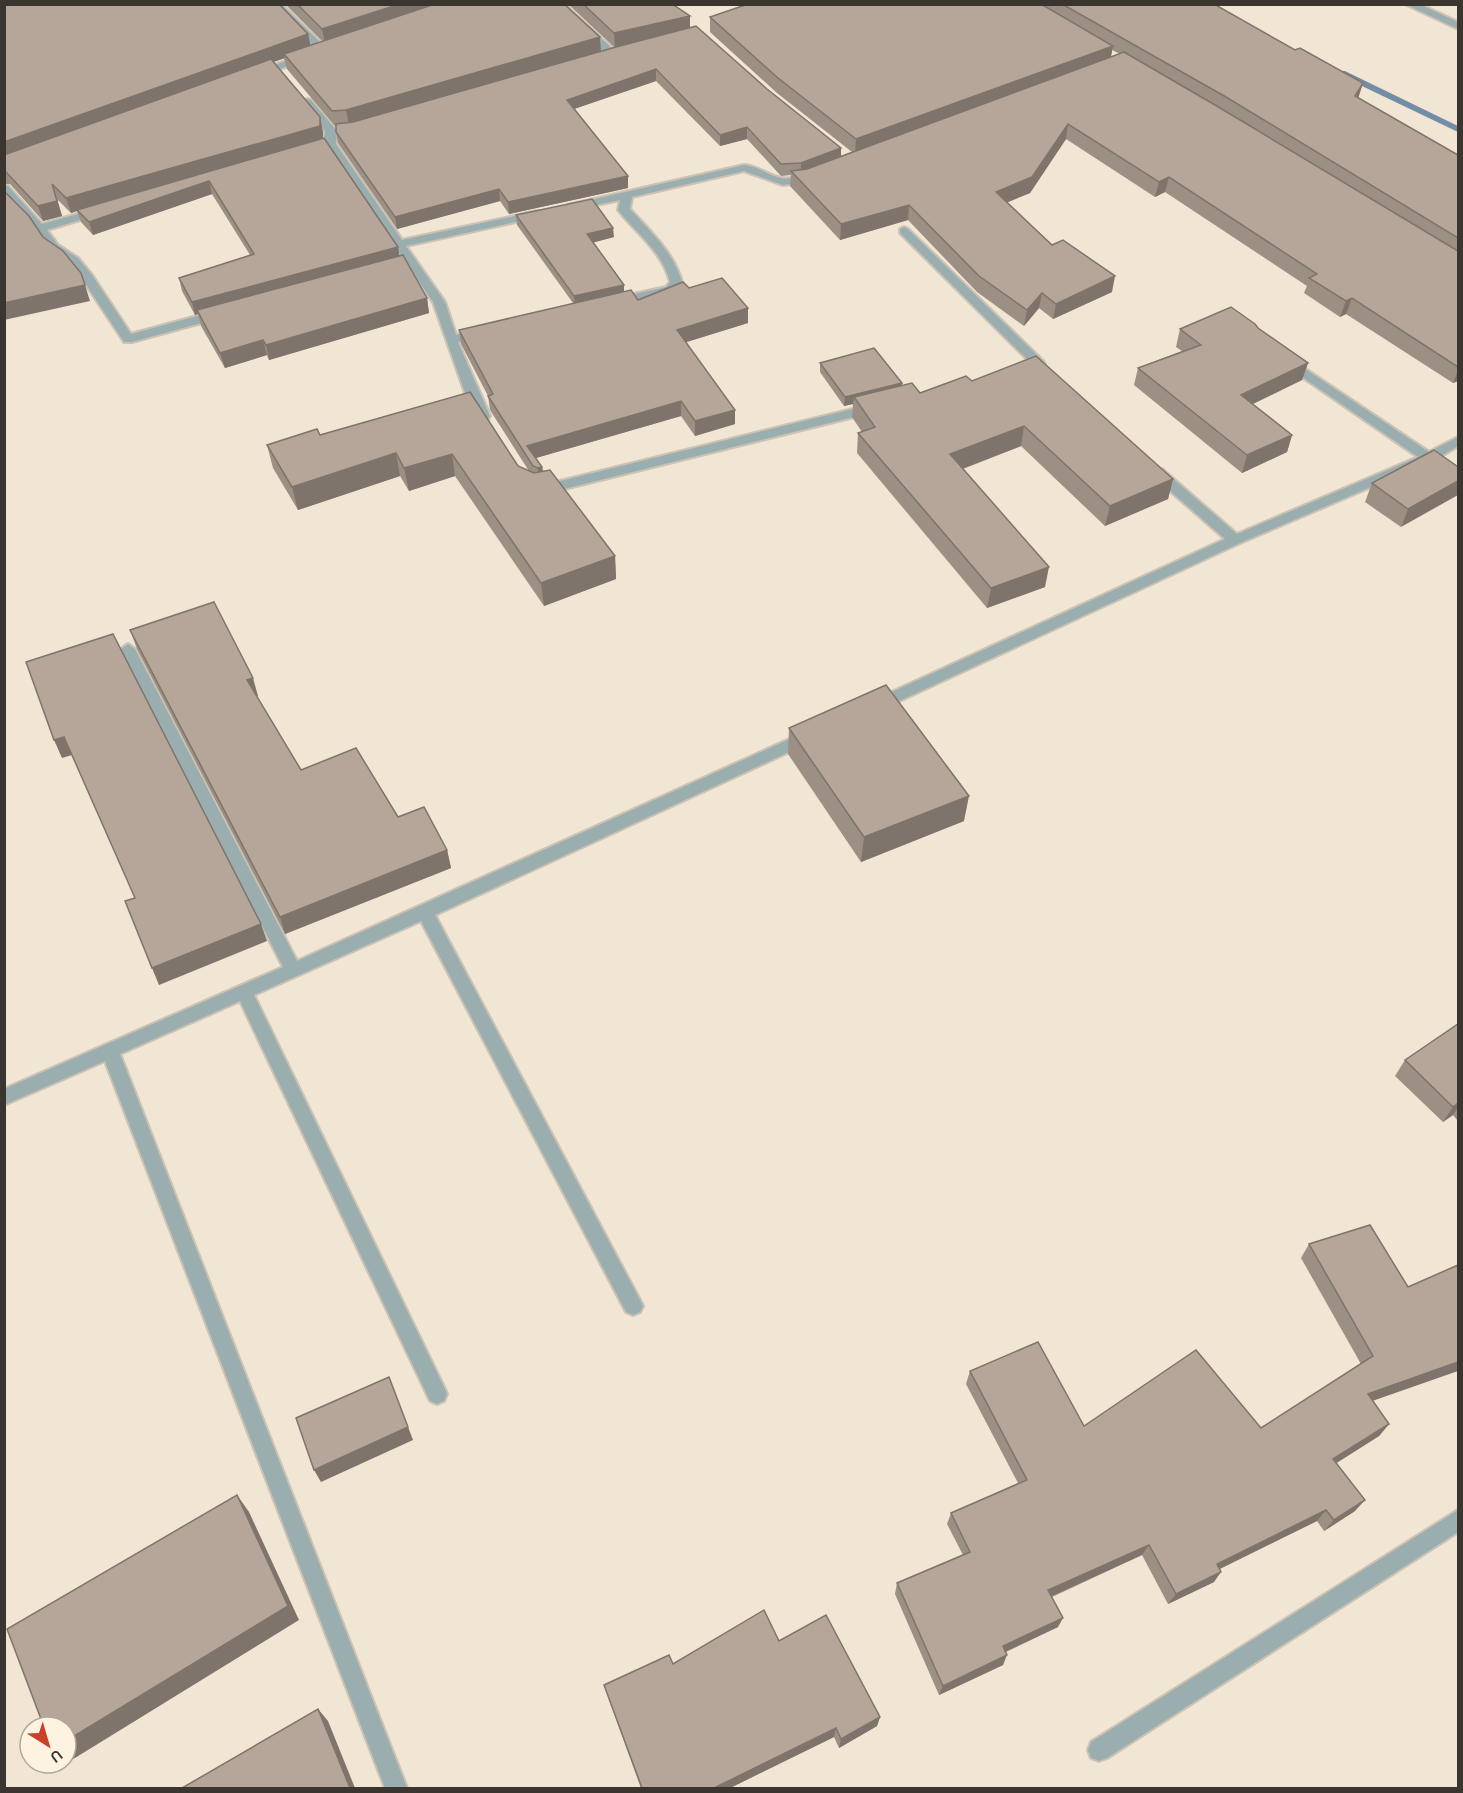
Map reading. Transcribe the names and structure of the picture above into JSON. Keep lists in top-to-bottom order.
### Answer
{
  "north": "bottom right"
}
